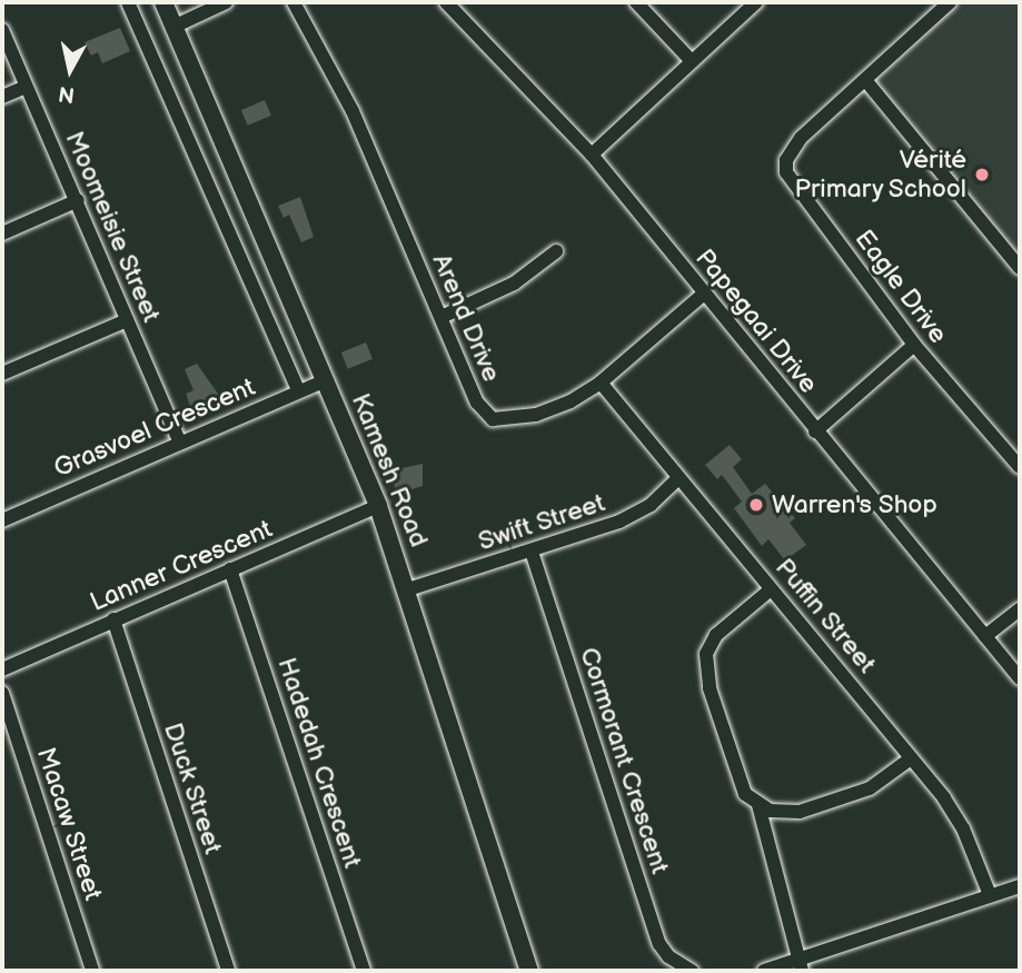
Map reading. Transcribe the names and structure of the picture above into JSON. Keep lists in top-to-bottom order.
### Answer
{
  "streets": {
    "street": [
      "Moomeisie Street",
      "Eagle Drive",
      "Arend Drive",
      "Papegaai Drive",
      "Grasvoel Crescent",
      "Kamesh Road",
      "Swift Street",
      "Lanner Crescent",
      "Puffin Street",
      "Cormorant Crescent",
      "Hadedah Crescent",
      "Duck Street",
      "Macaw Street"
    ]
  },
  "crossings": [
    ["Moomeisie Street", "Grasvoel Crescent"],
    ["Arend Drive", "Papegaai Drive"],
    ["Arend Drive", "Puffin Street"],
    ["Grasvoel Crescent", "Kamesh Road"],
    ["Kamesh Road", "Swift Street"],
    ["Kamesh Road", "Lanner Crescent"],
    ["Swift Street", "Puffin Street"],
    ["Swift Street", "Cormorant Crescent"],
    ["Lanner Crescent", "Hadedah Crescent"],
    ["Lanner Crescent", "Duck Street"]
  ],
  "places": ["Vérité Primary School", "Warren's Shop"],
  "north": "bottom"
}
